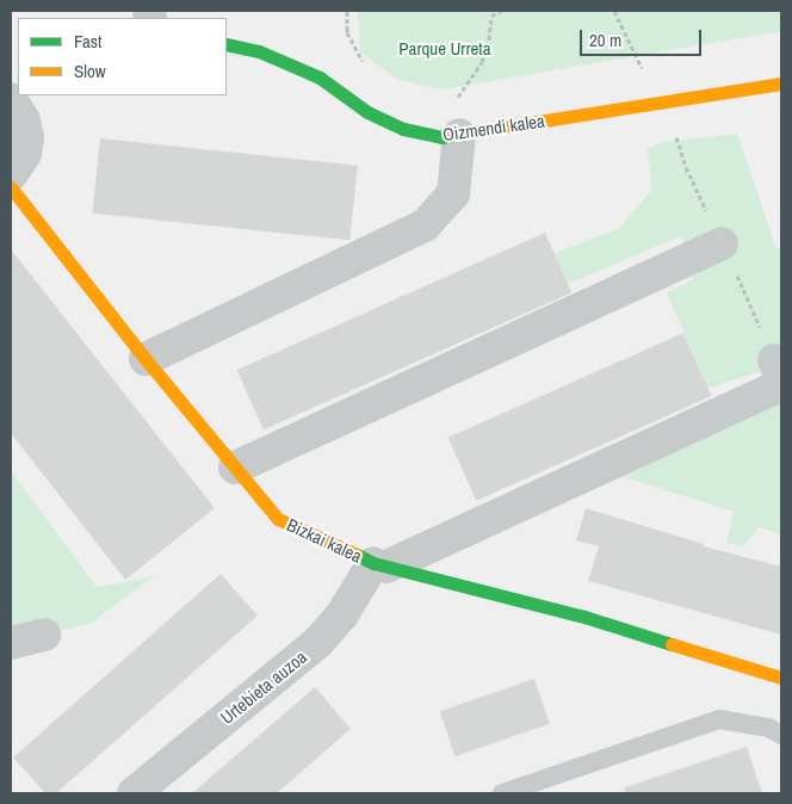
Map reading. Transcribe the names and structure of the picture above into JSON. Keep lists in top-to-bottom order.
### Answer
{
  "streets": {
    "street": ["Oizmendi kalea", "Bizkai kalea", "Urtebieta auzoa"]
  },
  "crossings": [
    ["Bizkai kalea", "Urtebieta auzoa"]
  ],
  "parks": ["Parque Urreta"],
  "legend": ["Fast", "Slow"],
  "scale_bar": "20 m"
}
